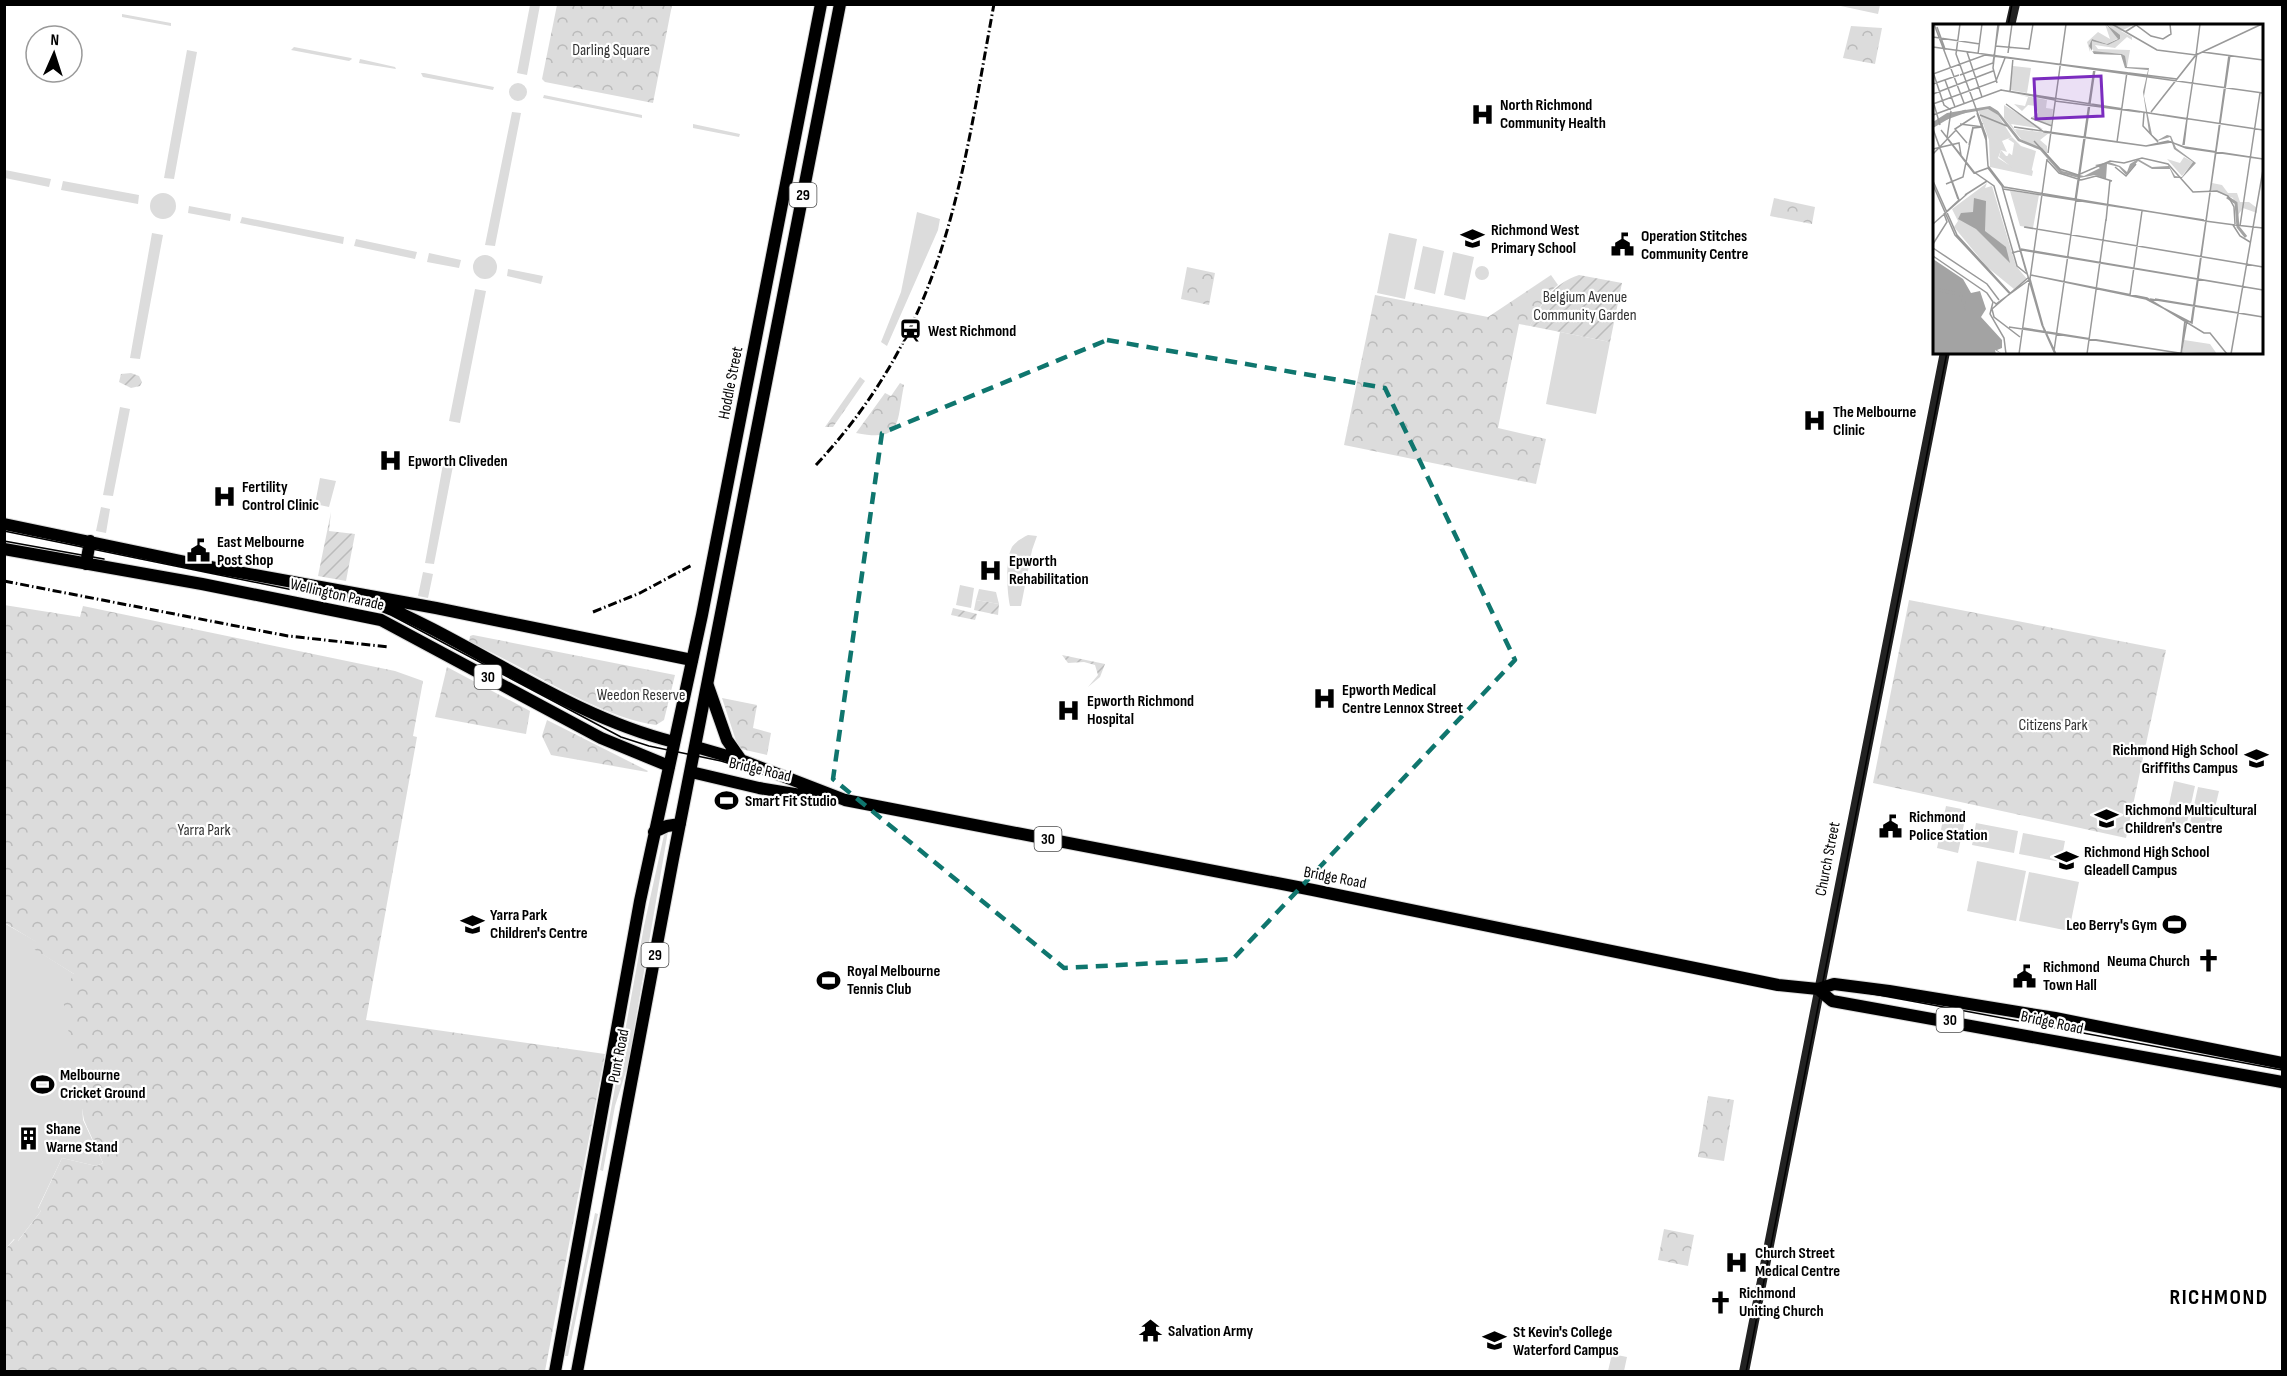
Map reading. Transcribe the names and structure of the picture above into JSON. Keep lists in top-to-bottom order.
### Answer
{
  "streets": {
    "main road": [
      "29",
      "Hoddle Street",
      "Wellington Parade",
      "30",
      "Bridge Road",
      "Church Street",
      "Punt Road"
    ]
  },
  "crossings": [
    ["29", "30"],
    ["29", "Bridge Road"],
    ["29", "Punt Road"],
    ["Hoddle Street", "Wellington Parade"],
    ["Hoddle Street", "30"],
    ["Hoddle Street", "Bridge Road"],
    ["Hoddle Street", "Punt Road"],
    ["Wellington Parade", "30"],
    ["Wellington Parade", "Bridge Road"],
    ["Wellington Parade", "Punt Road"],
    ["30", "Bridge Road"],
    ["30", "Punt Road"],
    ["Bridge Road", "Church Street"],
    ["Bridge Road", "Punt Road"]
  ],
  "districts": ["RICHMOND"],
  "parks": [
    "Darling Square",
    "Belgium Avenue Community Garden",
    "Weedon Reserve",
    "Citizens Park",
    "Yarra Park"
  ],
  "places": {
    "hospital": [
      "North Richmond Community Health",
      "The Melbourne Clinic",
      "Epworth Cliveden",
      "Fertility Control Clinic",
      "Epworth Rehabilitation",
      "Epworth Medical Centre Lennox Street",
      "Epworth Richmond Hospital",
      "Church Street Medical Centre"
    ],
    "school or university": [
      "Richmond West Primary School",
      "Richmond High School Griffiths Campus",
      "Richmond Multicultural Children's Centre",
      "Richmond High School Gleadell Campus",
      "Yarra Park Children's Centre",
      "St Kevin's College Waterford Campus"
    ],
    "public building": [
      "Operation Stitches Community Centre",
      "East Melbourne Post Shop",
      "Richmond Police Station",
      "Richmond Town Hall"
    ],
    "station": ["West Richmond"],
    "sports": [
      "Smart Fit Studio",
      "Leo Berry's Gym",
      "Royal Melbourne Tennis Club",
      "Melbourne Cricket Ground"
    ],
    "church": ["Neuma Church", "Richmond Uniting Church"],
    "building": ["Shane Warne Stand"],
    "temple": ["Salvation Army"]
  },
  "north": "top"
}
